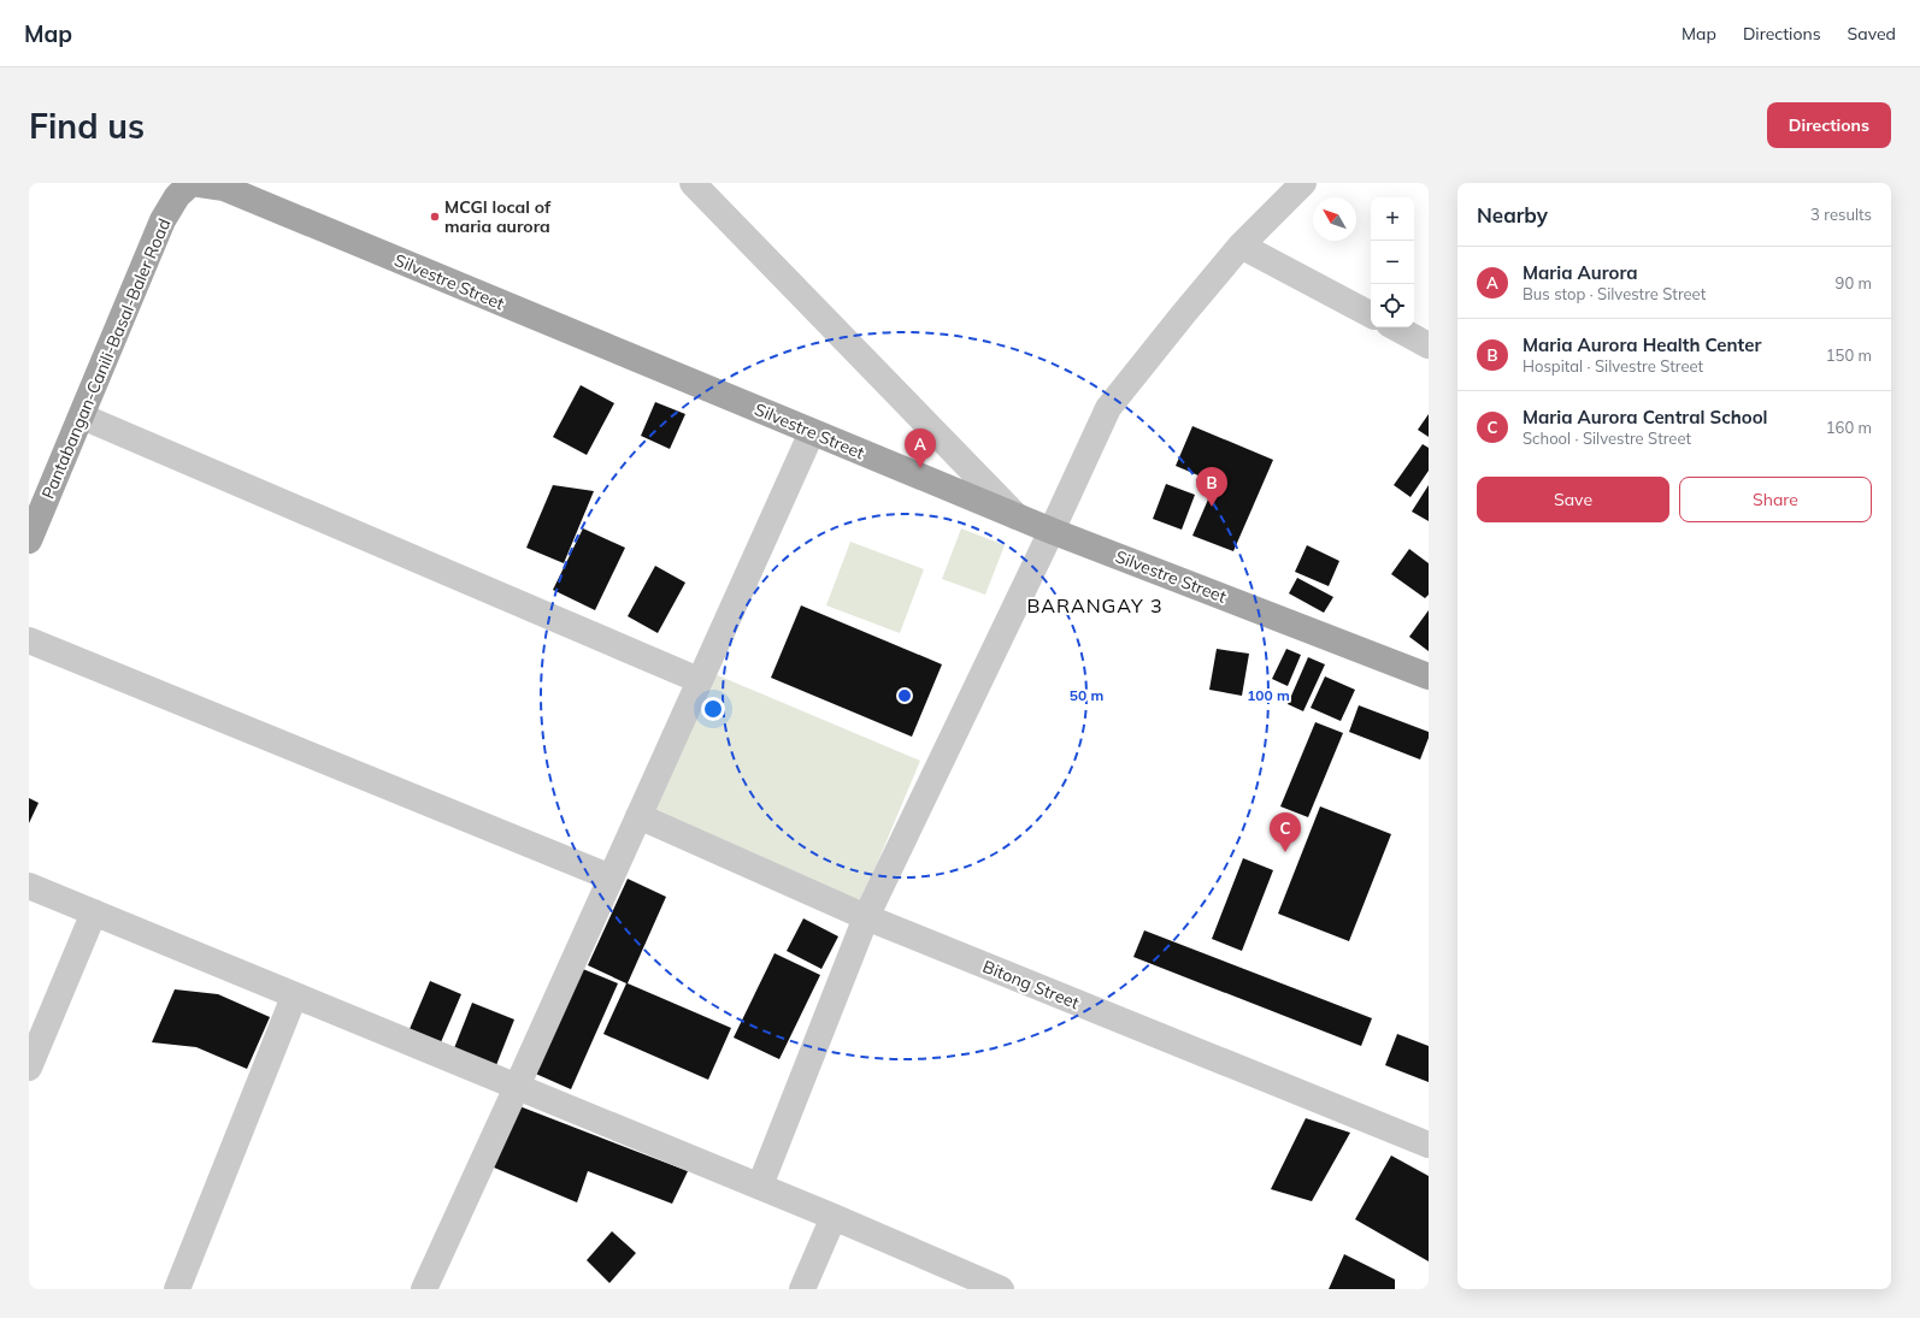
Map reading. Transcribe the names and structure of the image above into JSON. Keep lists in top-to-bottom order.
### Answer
{
  "streets": {
    "main road": ["Silvestre Street", "Pantabangan-Canili-Basal-Baler Road"],
    "street": ["Bitong Street"]
  },
  "crossings": [
    ["Silvestre Street", "Pantabangan-Canili-Basal-Baler Road"]
  ],
  "districts": ["BARANGAY 3"],
  "places": ["MCGI local of maria aurora"],
  "north": "top left",
  "page": {
    "header": "Map",
    "nav": ["Map", "Directions", "Saved"],
    "buttons": [
      "Directions",
      ["Save", "Share"]
    ],
    "title": "Find us",
    "heading": ["Nearby", "3 results"],
    "map_buttons": ["+", "−"],
    "list": [
      {
        "mark": "A",
        "name": "Maria Aurora",
        "note": "Bus stop · Silvestre Street",
        "value": "90 m"
      },
      {
        "mark": "B",
        "name": "Maria Aurora Health Center",
        "note": "Hospital · Silvestre Street",
        "value": "150 m"
      },
      {
        "mark": "C",
        "name": "Maria Aurora Central School",
        "note": "School · Silvestre Street",
        "value": "160 m"
      }
    ],
    "pins": ["A", "B", "C"]
  },
  "rings": ["50 m", "100 m"]
}
